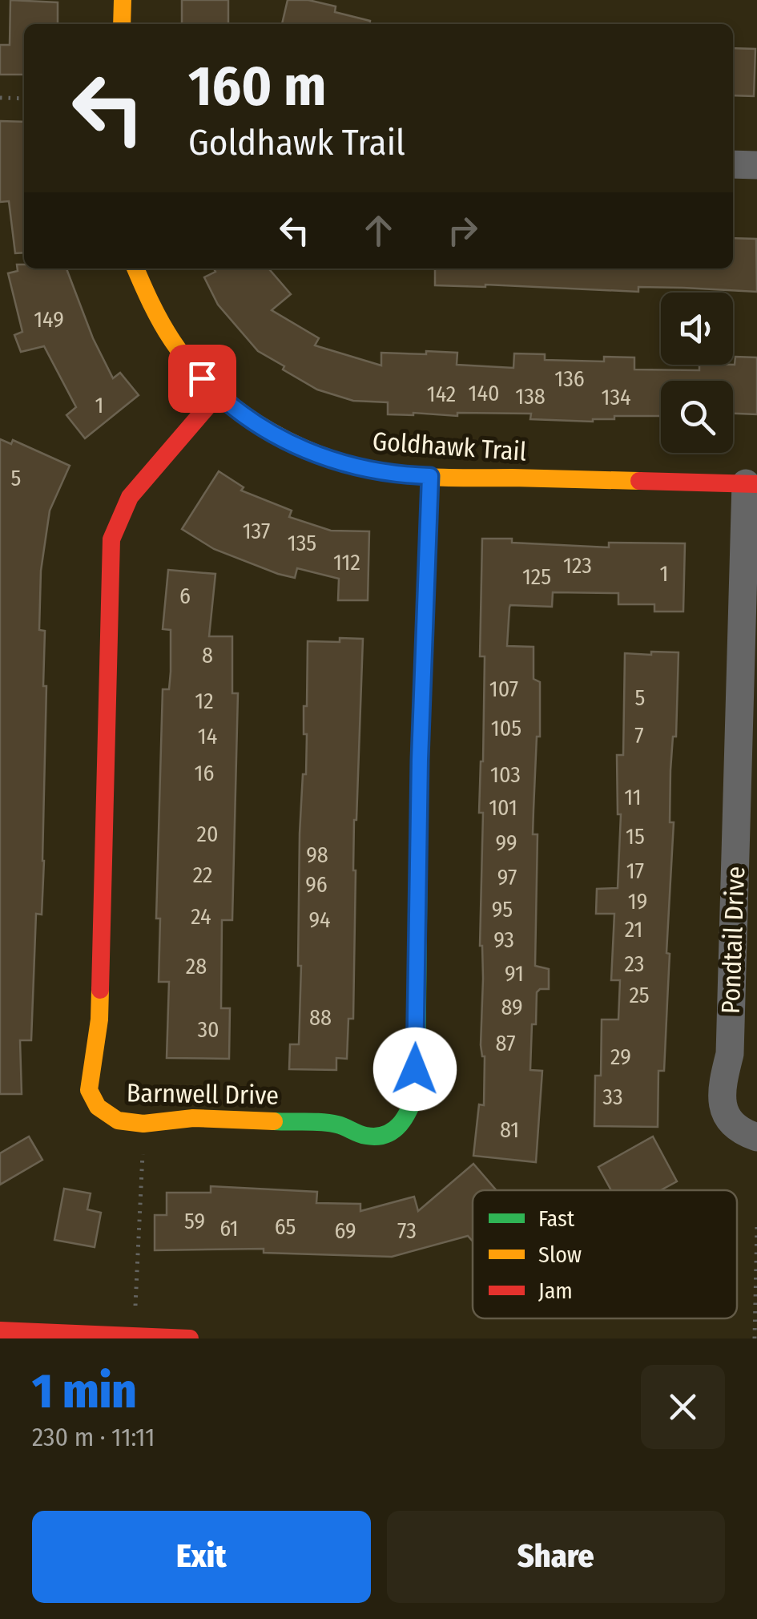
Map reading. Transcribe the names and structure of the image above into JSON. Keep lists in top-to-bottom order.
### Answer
{
  "streets": {
    "street": ["Goldhawk Trail", "Pondtail Drive", "Barnwell Drive"]
  },
  "crossings": [
    ["Goldhawk Trail", "Pondtail Drive"],
    ["Goldhawk Trail", "Barnwell Drive"]
  ],
  "house_numbers": [
    "149",
    "136",
    "140",
    "142",
    "138",
    "134",
    "1",
    "5",
    "137",
    "135",
    "112",
    "123",
    "1",
    "125",
    "6",
    "8",
    "107",
    "5",
    "12",
    "105",
    "7",
    "14",
    "16",
    "103",
    "11",
    "101",
    "20",
    "15",
    "99",
    "98",
    "17",
    "22",
    "97",
    "96",
    "19",
    "95",
    "24",
    "94",
    "21",
    "93",
    "23",
    "28",
    "91",
    "25",
    "89",
    "88",
    "30",
    "87",
    "29",
    "33",
    "81",
    "59",
    "65",
    "61",
    "69",
    "73"
  ],
  "legend": ["Fast", "Slow", "Jam"],
  "page": {
    "turn": ["160 m", "Goldhawk Trail"],
    "heading": ["1 min", "230 m · 11:11"],
    "buttons": ["Exit", "Share"]
  }
}
